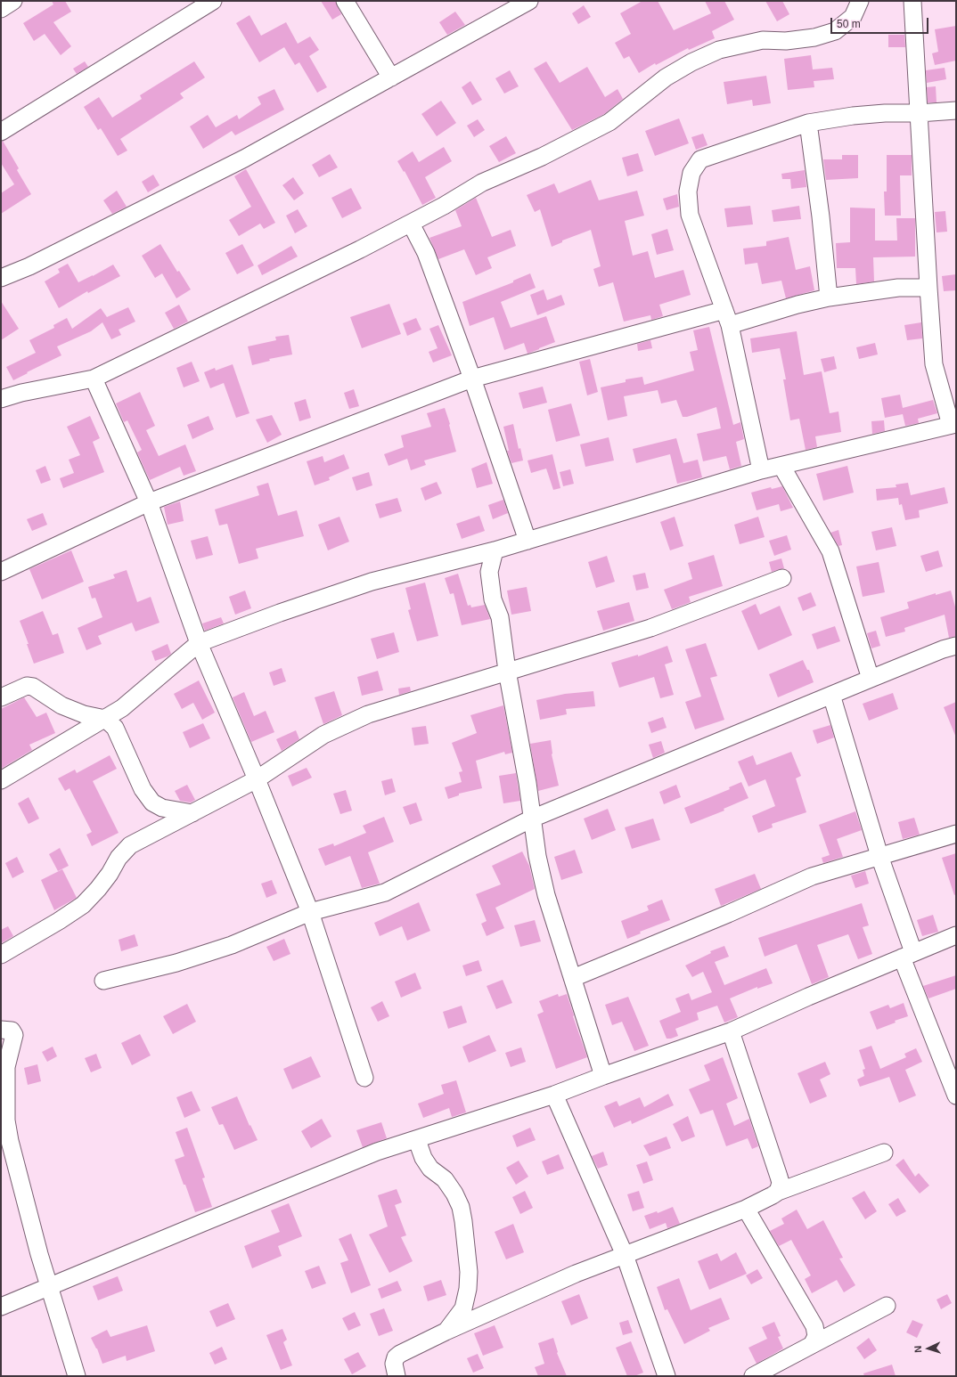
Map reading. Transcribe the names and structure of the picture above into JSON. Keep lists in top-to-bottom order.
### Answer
{
  "scale_bar": "50 m",
  "north": "left"
}
